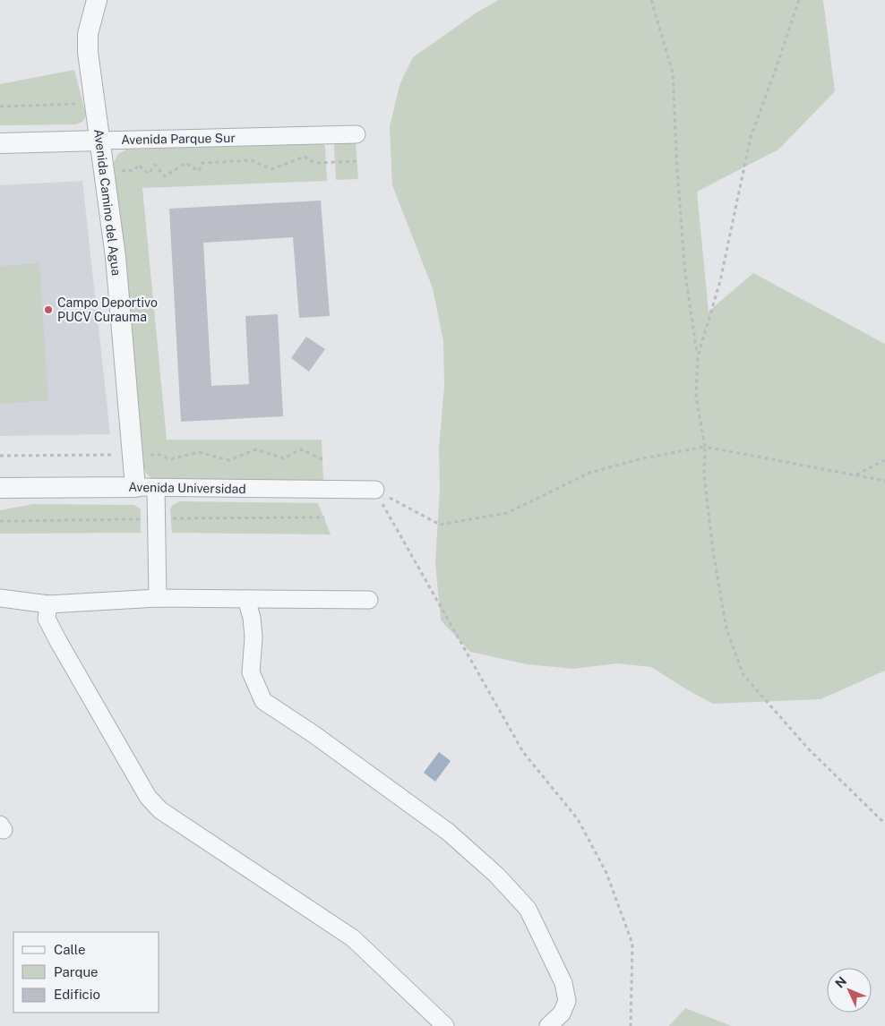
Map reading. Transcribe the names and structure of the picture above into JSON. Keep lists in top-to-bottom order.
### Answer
{
  "streets": {
    "street": ["Avenida Parque Sur", "Avenida Camino del Agua", "Avenida Universidad"]
  },
  "crossings": [
    ["Avenida Parque Sur", "Avenida Camino del Agua"],
    ["Avenida Camino del Agua", "Avenida Universidad"]
  ],
  "places": ["Campo Deportivo PUCV Curauma"],
  "legend": ["Calle", "Parque", "Edificio"],
  "north": "top left"
}
